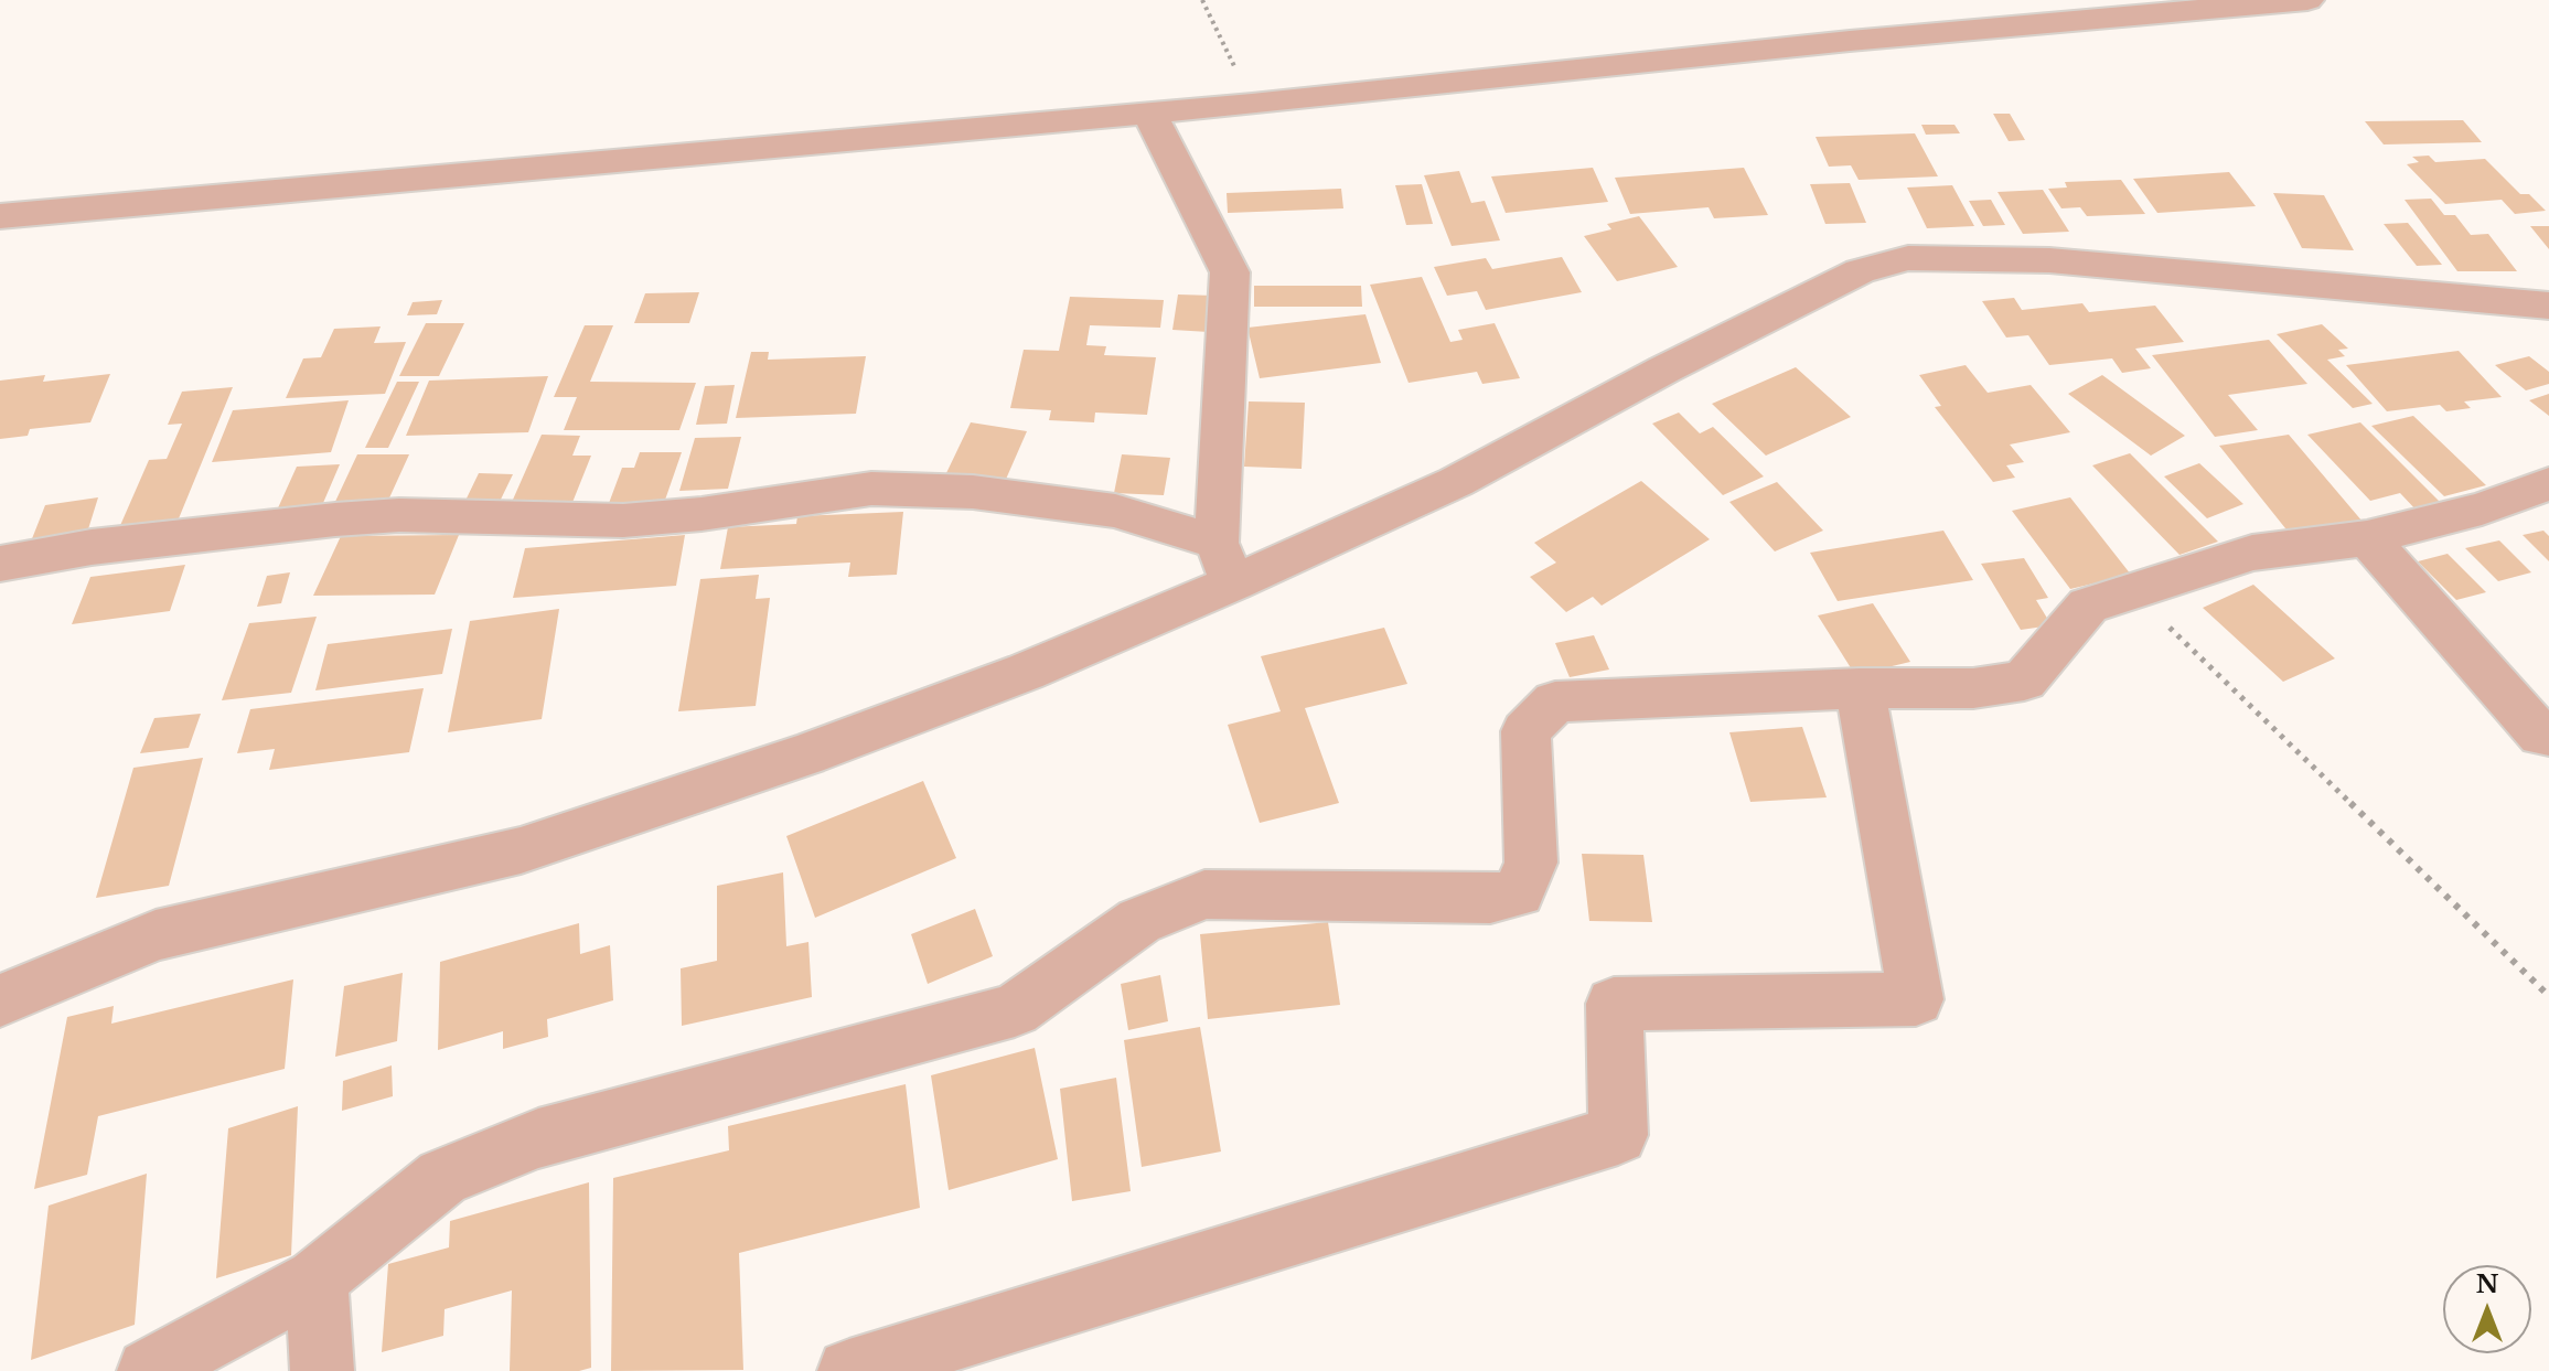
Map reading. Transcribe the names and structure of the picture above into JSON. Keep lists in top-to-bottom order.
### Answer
{
  "north": "top"
}
